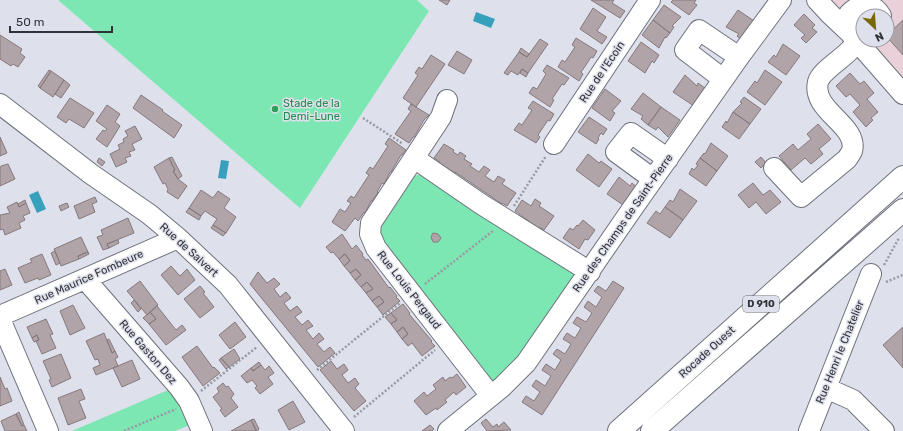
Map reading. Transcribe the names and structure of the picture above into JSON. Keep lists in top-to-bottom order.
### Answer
{
  "streets": {
    "main road": ["D 910", "Rocade Ouest"],
    "street": [
      "Rue de l'Ecoin",
      "Rue des Champs de Saint-Pierre",
      "Rue de Salvert",
      "Rue Maurice Fombeure",
      "Rue Louis Pergaud",
      "Rue Gaston Dez",
      "Rue Henri le Chatelier"
    ]
  },
  "crossings": [
    ["Rue des Champs de Saint-Pierre", "Rue Louis Pergaud"],
    ["Rue de Salvert", "Rue Maurice Fombeure"],
    ["Rue Maurice Fombeure", "Rue Gaston Dez"]
  ],
  "places": ["Stade de la Demi-Lune"],
  "scale_bar": "50 m",
  "north": "bottom right"
}
